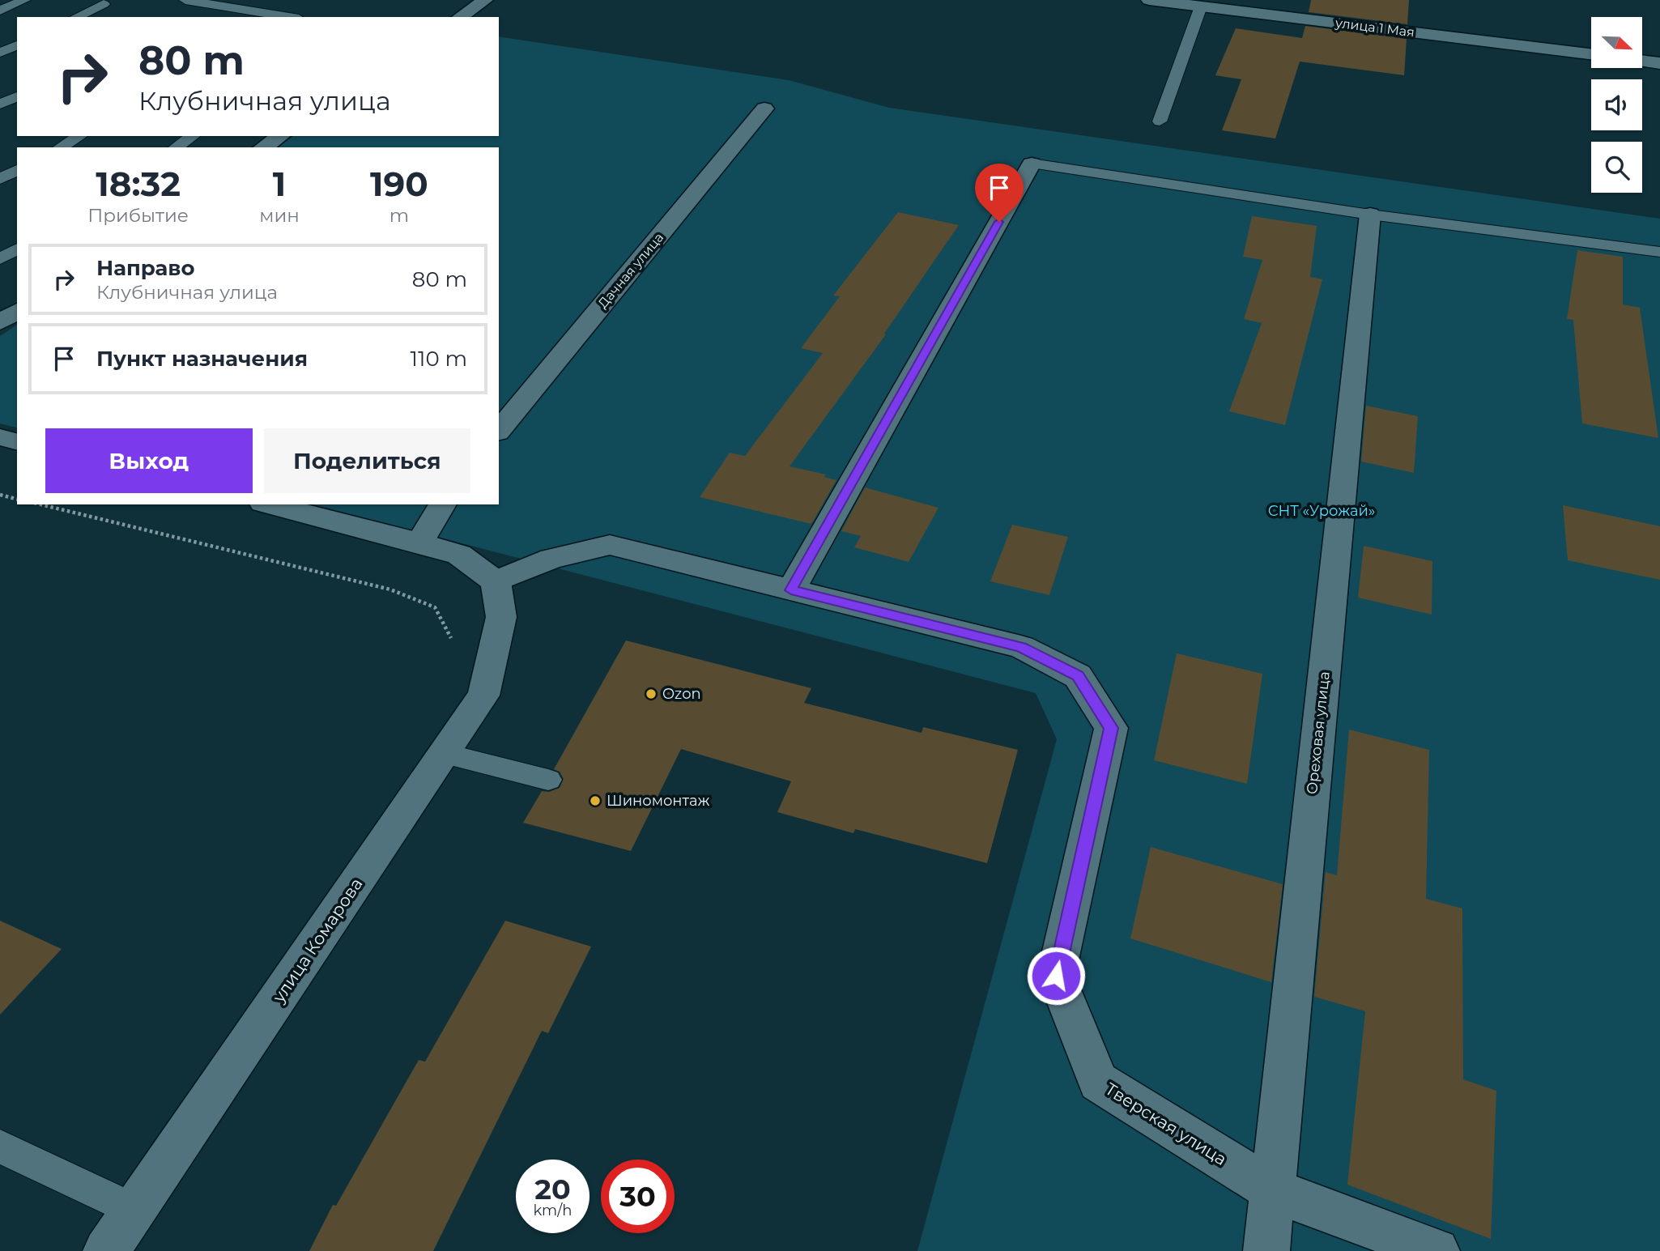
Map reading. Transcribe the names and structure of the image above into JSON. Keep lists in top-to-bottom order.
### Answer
{
  "streets": {
    "street": [
      "улица 1 Мая",
      "Дачная улица",
      "Ореховая улица",
      "улица Комарова",
      "Тверская улица"
    ]
  },
  "crossings": [
    ["Ореховая улица", "Тверская улица"],
    ["улица Комарова", "Тверская улица"]
  ],
  "parks": ["СНТ «Урожай»"],
  "places": ["Ozon", "Шиномонтаж"],
  "north": "bottom right",
  "page": {
    "turn": ["80 m", "Клубничная улица"],
    "eta": [
      "18:32",
      "Прибытие",
      "1",
      "мин",
      "190",
      "m"
    ],
    "list": [
      {
        "name": "Направо",
        "note": "Клубничная улица",
        "value": "80 m"
      },
      {
        "name": "Пункт назначения",
        "value": "110 m"
      }
    ],
    "buttons": ["Выход", "Поделиться"],
    "speed": "20 km/h",
    "limit": "30"
  }
}
